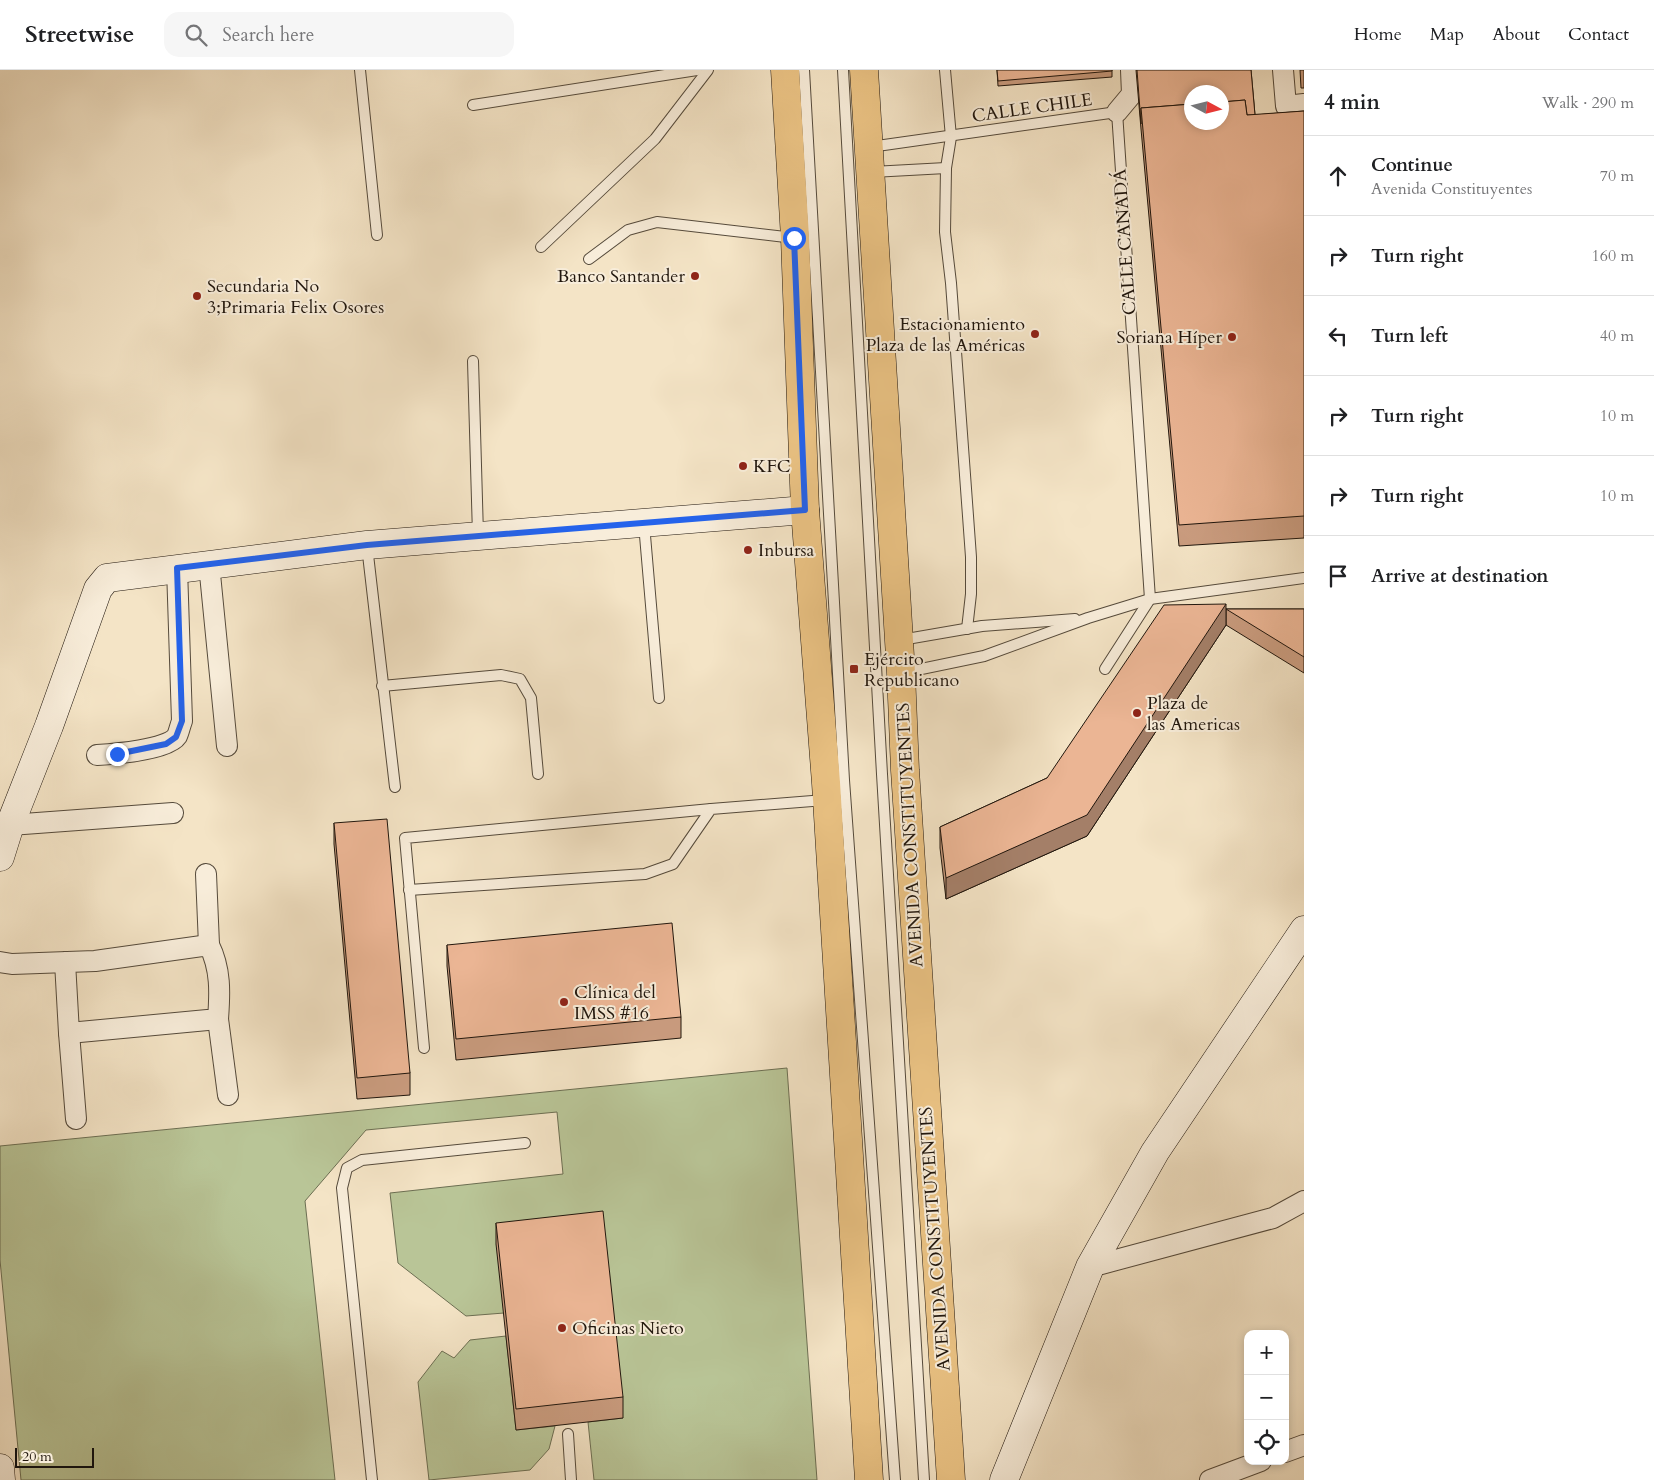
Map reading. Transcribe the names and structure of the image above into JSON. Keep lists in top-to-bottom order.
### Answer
{
  "streets": {
    "main road": ["AVENIDA CONSTITUYENTES"],
    "lane": ["CALLE CHILE", "CALLE CANADÁ"]
  },
  "crossings": [
    ["CALLE CHILE", "CALLE CANADÁ"],
    ["CALLE CHILE", "AVENIDA CONSTITUYENTES"]
  ],
  "places": {
    "other": [
      "Banco Santander",
      "Secundaria No 3;Primaria Felix Osores",
      "Estacionamiento Plaza de las Américas",
      "Soriana Híper",
      "KFC",
      "Inbursa",
      "Plaza de las Americas",
      "Clínica del IMSS #16",
      "Oficinas Nieto"
    ],
    "transit": ["Ejército Republicano"]
  },
  "scale_bar": "20 m",
  "north": "right",
  "page": {
    "header": "Streetwise",
    "search": "Search here",
    "nav": [
      "Home",
      "Map",
      "About",
      "Contact"
    ],
    "heading": ["4 min", "Walk · 290 m"],
    "list": [
      ["Continue", "Avenida Constituyentes", "70 m"],
      ["Turn right", "160 m"],
      ["Turn left", "40 m"],
      ["Turn right", "10 m"],
      ["Turn right", "10 m"],
      "Arrive at destination"
    ],
    "map_buttons": ["+", "−"],
    "scale": "20 m"
  }
}
